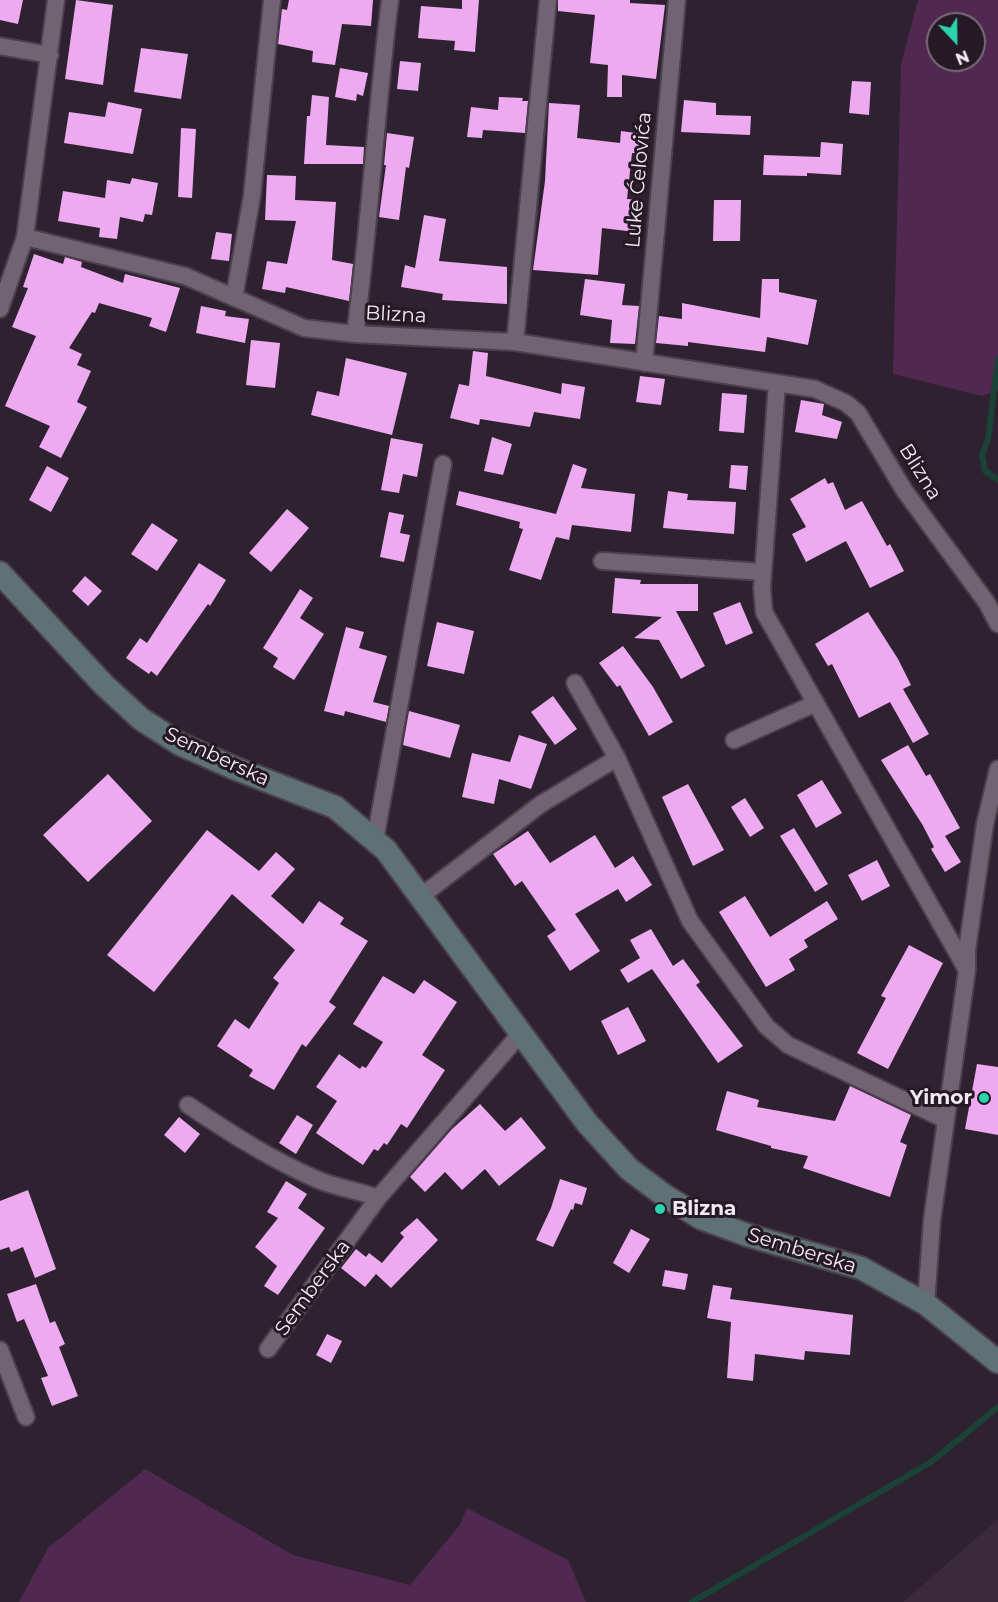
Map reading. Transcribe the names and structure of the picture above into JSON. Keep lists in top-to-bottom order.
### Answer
{
  "streets": {
    "main road": ["Semberska"],
    "street": ["Luke Ćelovića", "Blizna"]
  },
  "crossings": [
    ["Luke Ćelovića", "Blizna"]
  ],
  "places": ["Yimor", "Blizna"],
  "north": "bottom"
}
